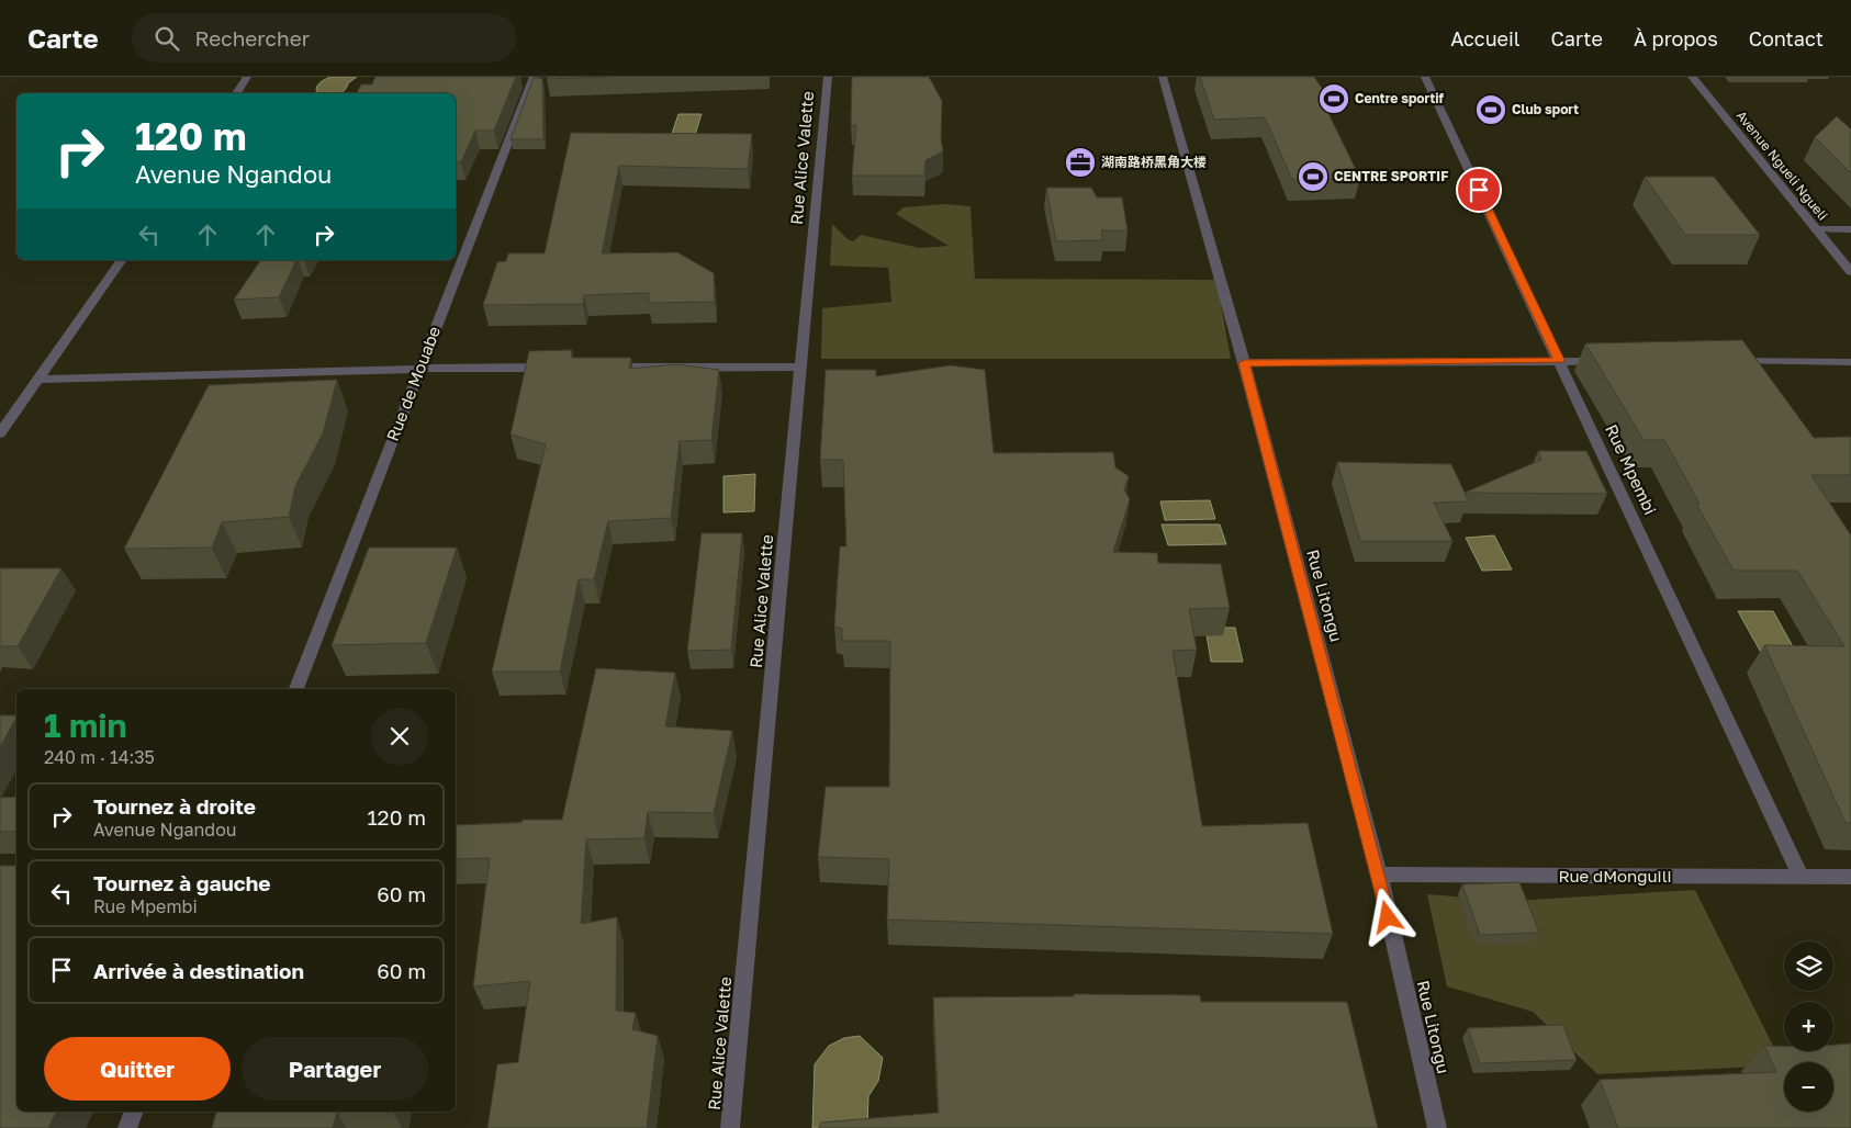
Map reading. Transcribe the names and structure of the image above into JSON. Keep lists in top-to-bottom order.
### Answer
{
  "streets": {
    "street": [
      "Rue Alice Valette",
      "Avenue Ngueli Ngueli",
      "Rue de Mouabe",
      "Rue Mpembi",
      "Rue Litongu",
      "Rue dMonguili"
    ]
  },
  "crossings": [
    ["Rue Mpembi", "Rue dMonguili"],
    ["Rue Litongu", "Rue dMonguili"]
  ],
  "places": {
    "sports": ["Centre sportif", "Club sport", "CENTRE SPORTIF"],
    "office": ["湖南路桥黑角大楼"]
  },
  "page": {
    "header": "Carte",
    "search": "Rechercher",
    "nav": [
      "Accueil",
      "Carte",
      "À propos",
      "Contact"
    ],
    "turn": ["120 m", "Avenue Ngandou"],
    "heading": ["1 min", "240 m · 14:35"],
    "list": [
      {
        "name": "Tournez à droite",
        "note": "Avenue Ngandou",
        "value": "120 m"
      },
      {
        "name": "Tournez à gauche",
        "note": "Rue Mpembi",
        "value": "60 m"
      },
      {
        "name": "Arrivée à destination",
        "value": "60 m"
      }
    ],
    "map_buttons": ["+", "−"],
    "buttons": ["Quitter", "Partager"]
  }
}
